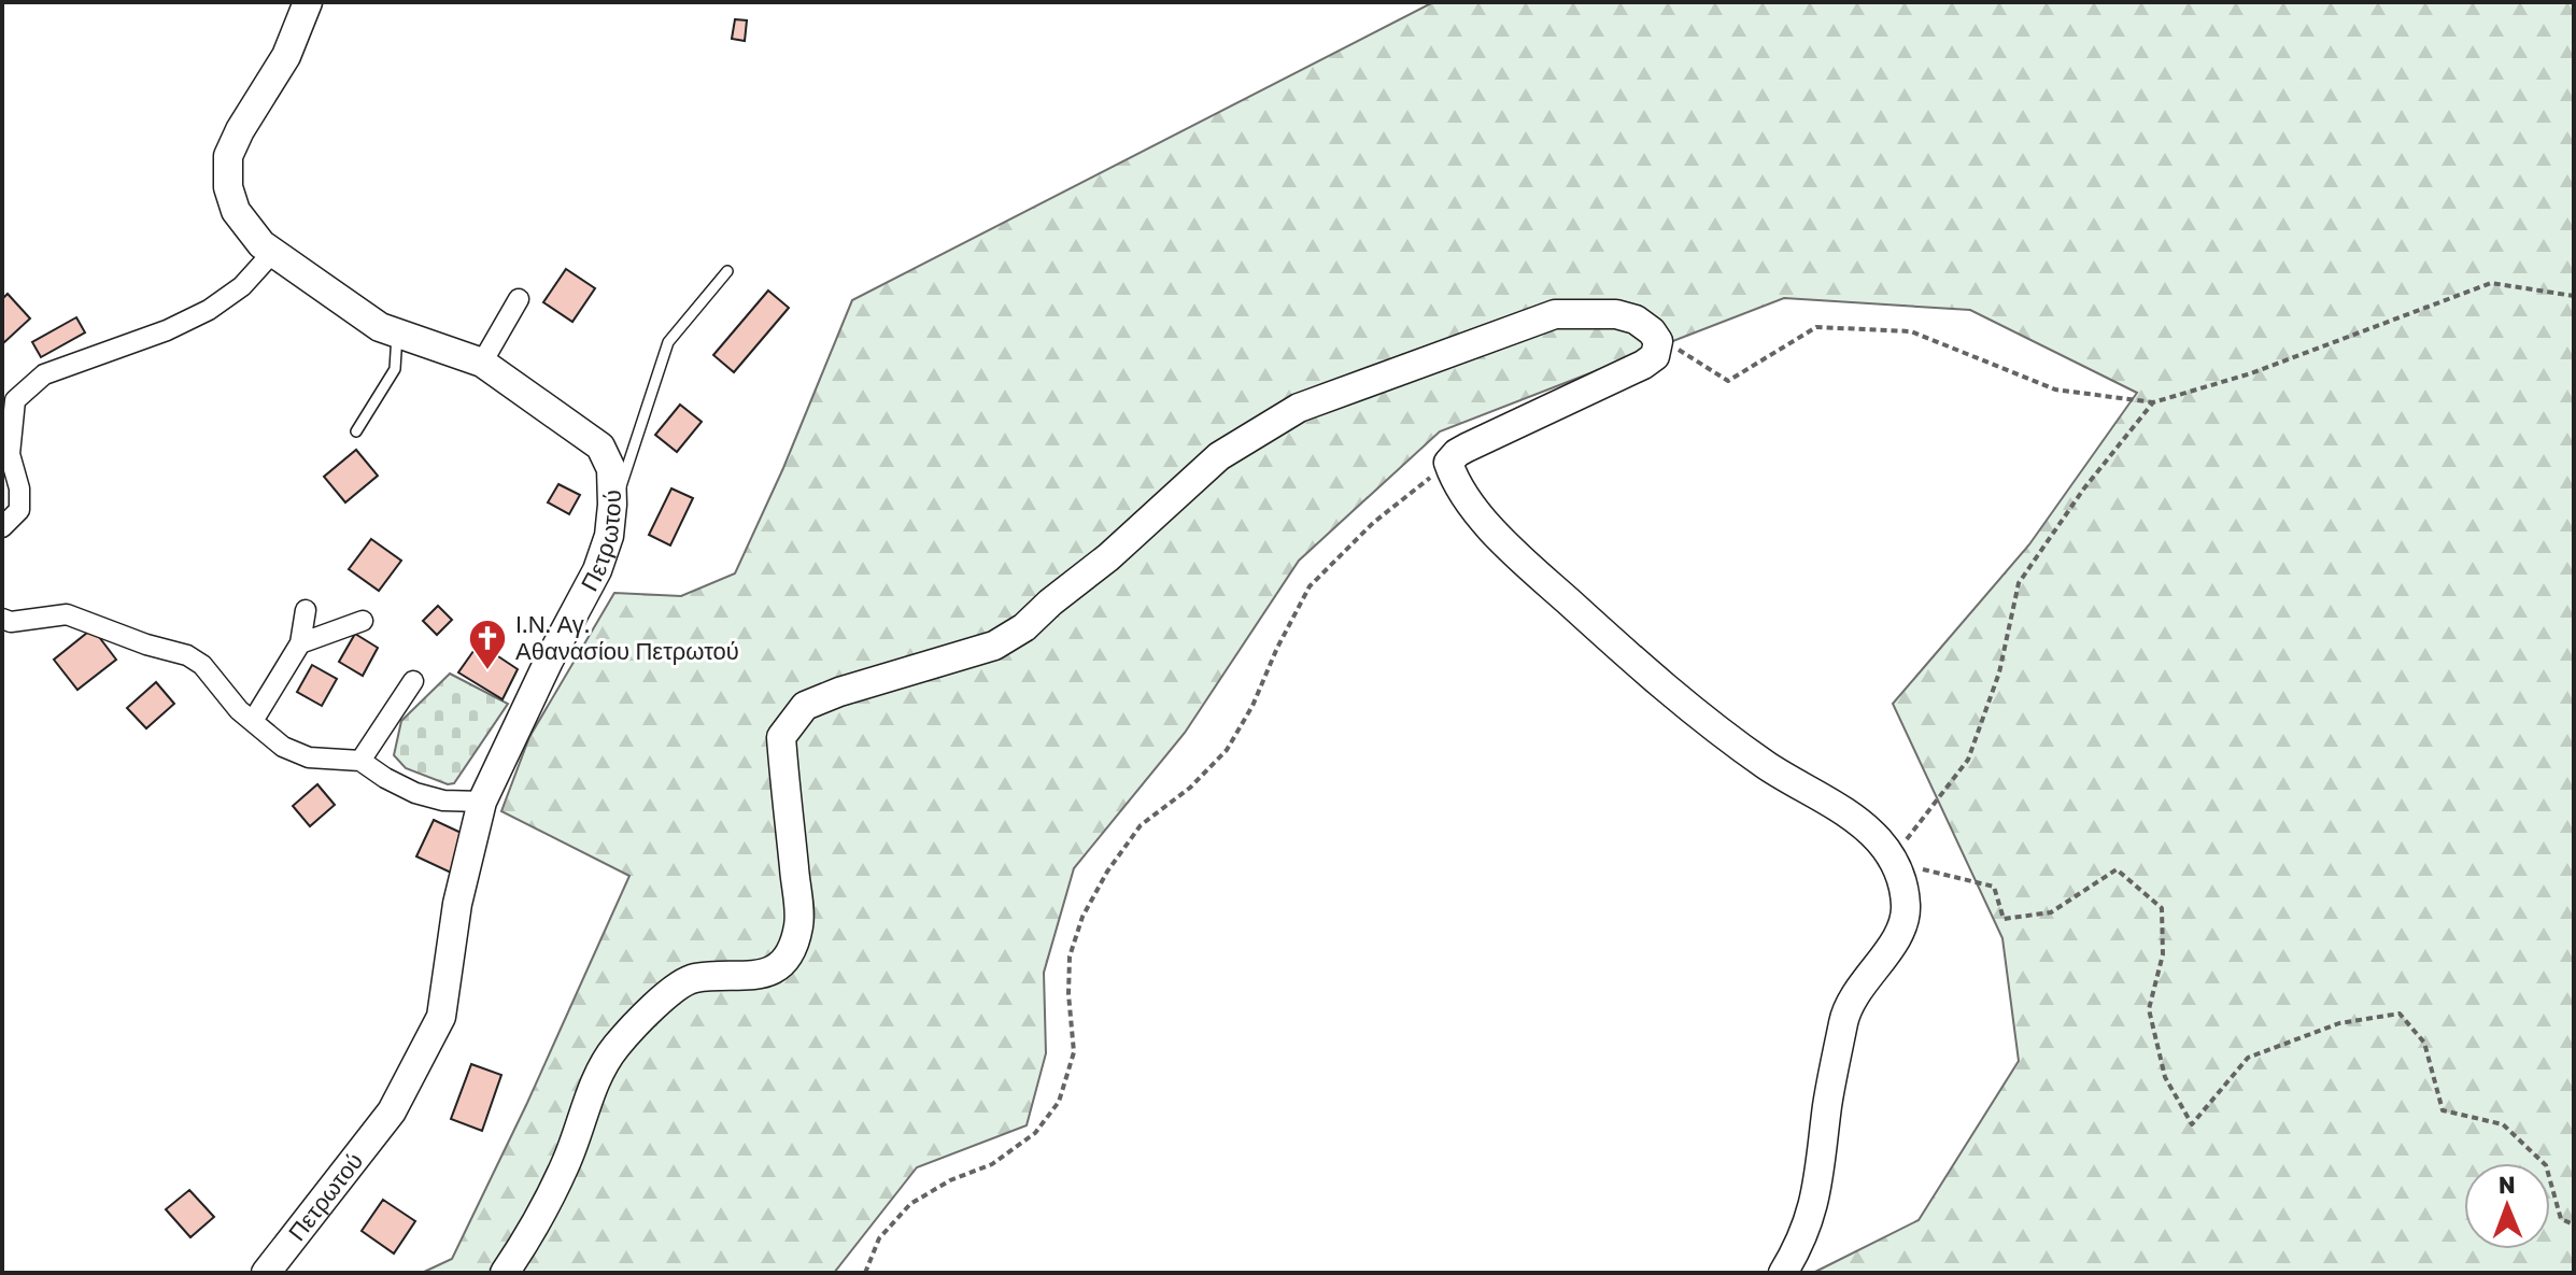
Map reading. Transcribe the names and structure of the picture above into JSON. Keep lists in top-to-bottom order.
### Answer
{
  "streets": {
    "street": ["Πετρωτού"]
  },
  "places": {
    "church": ["Ι.Ν. Αγ. Αθανασίου Πετρωτού"]
  },
  "north": "top"
}
